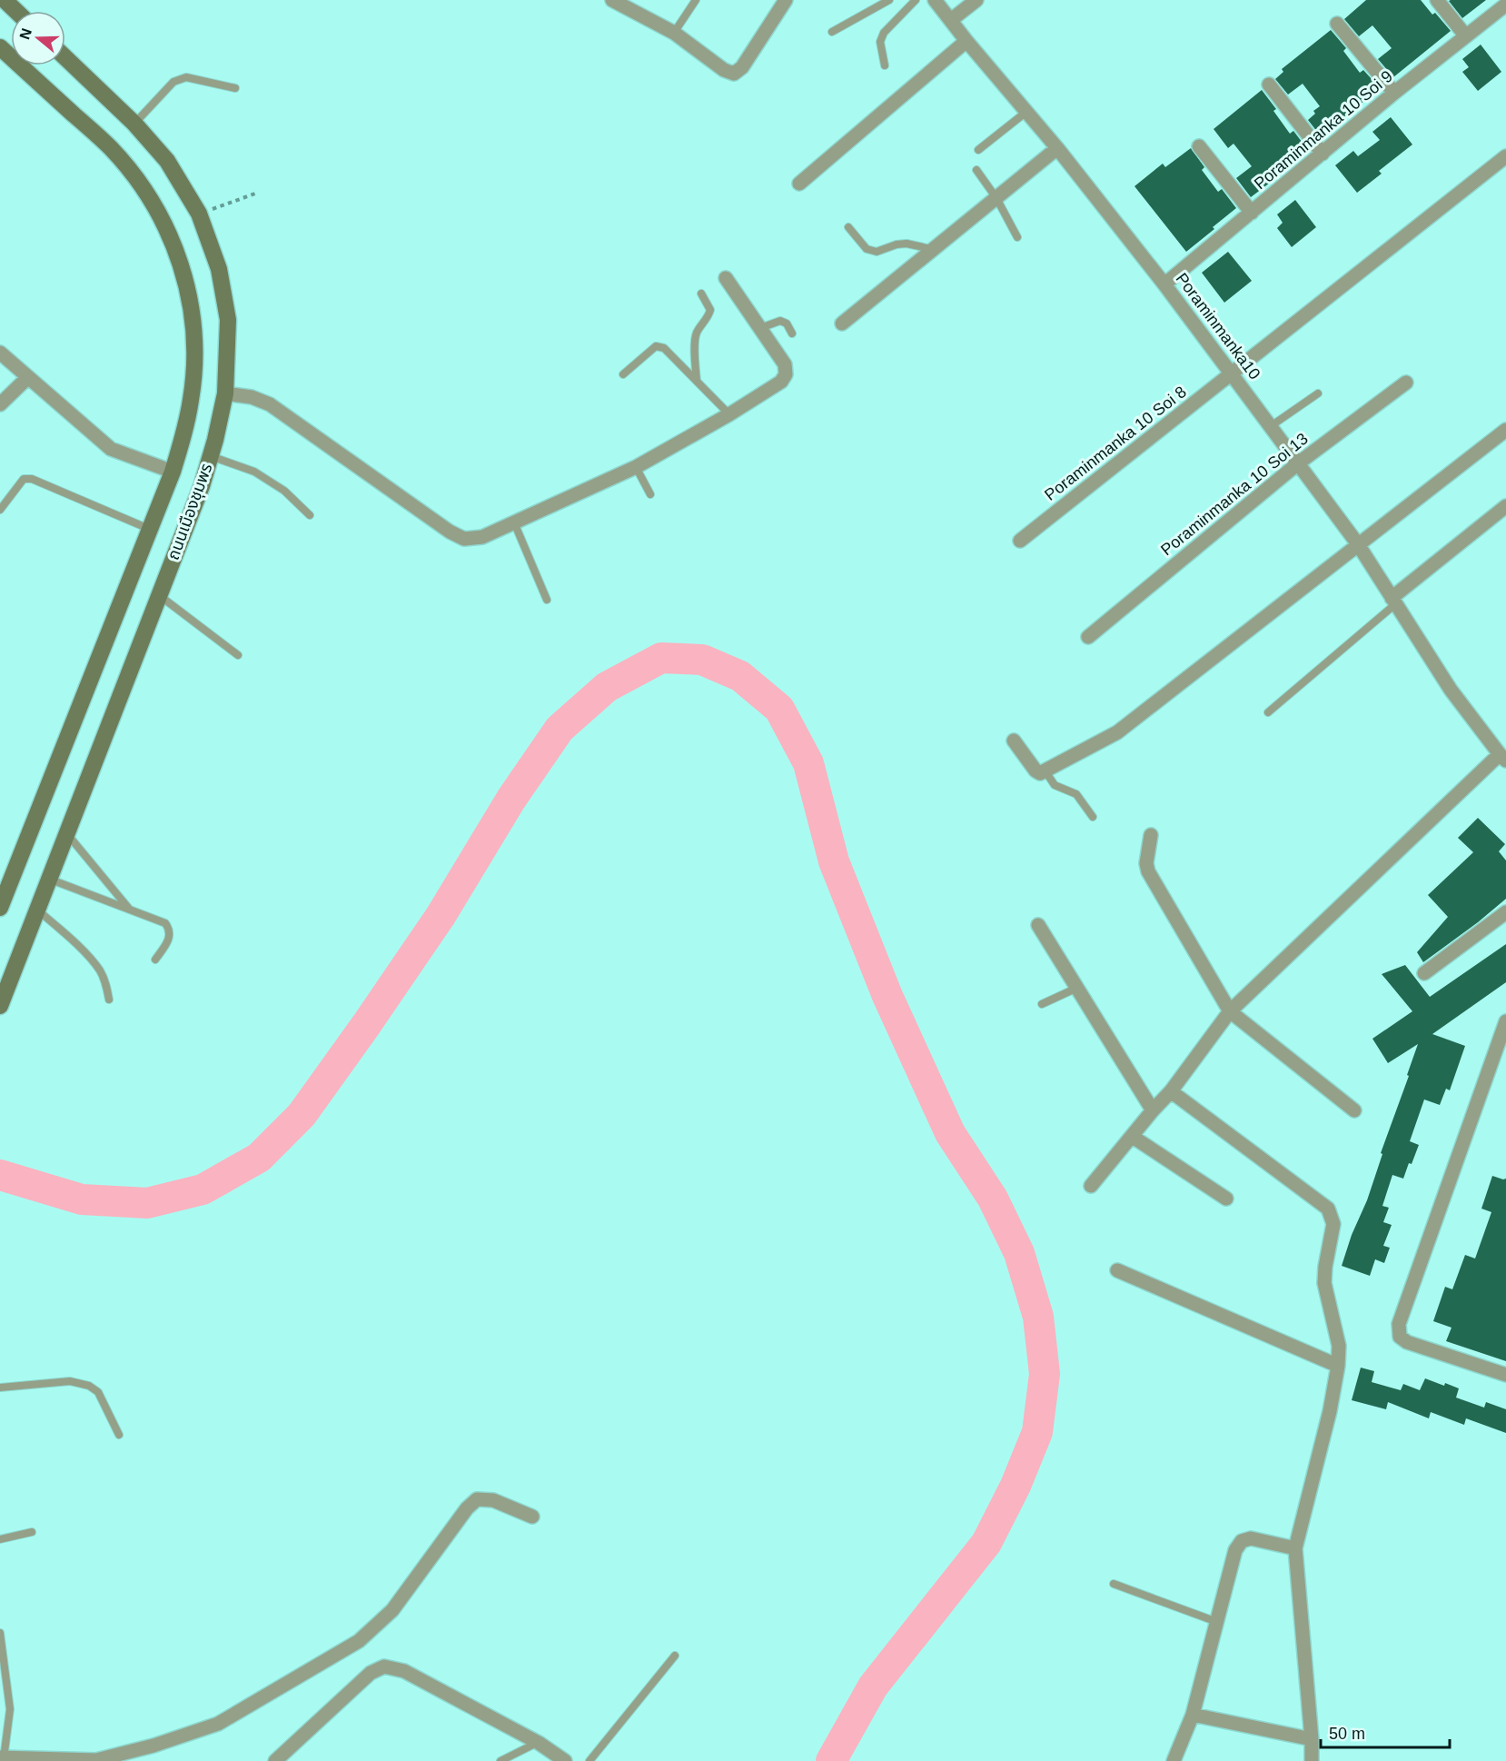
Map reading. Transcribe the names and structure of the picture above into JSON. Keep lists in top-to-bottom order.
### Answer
{
  "streets": {
    "main road": ["ถนนเมืองชุมพร"],
    "street": [
      "Poraminmanka 10 Soi 9",
      "Poraminmanka10",
      "Poraminmanka 10 Soi 8",
      "Poraminmanka 10 Soi 13"
    ]
  },
  "crossings": [
    ["Poraminmanka 10 Soi 9", "Poraminmanka10"],
    ["Poraminmanka10", "Poraminmanka 10 Soi 8"],
    ["Poraminmanka10", "Poraminmanka 10 Soi 13"]
  ],
  "scale_bar": "50 m",
  "north": "left"
}
